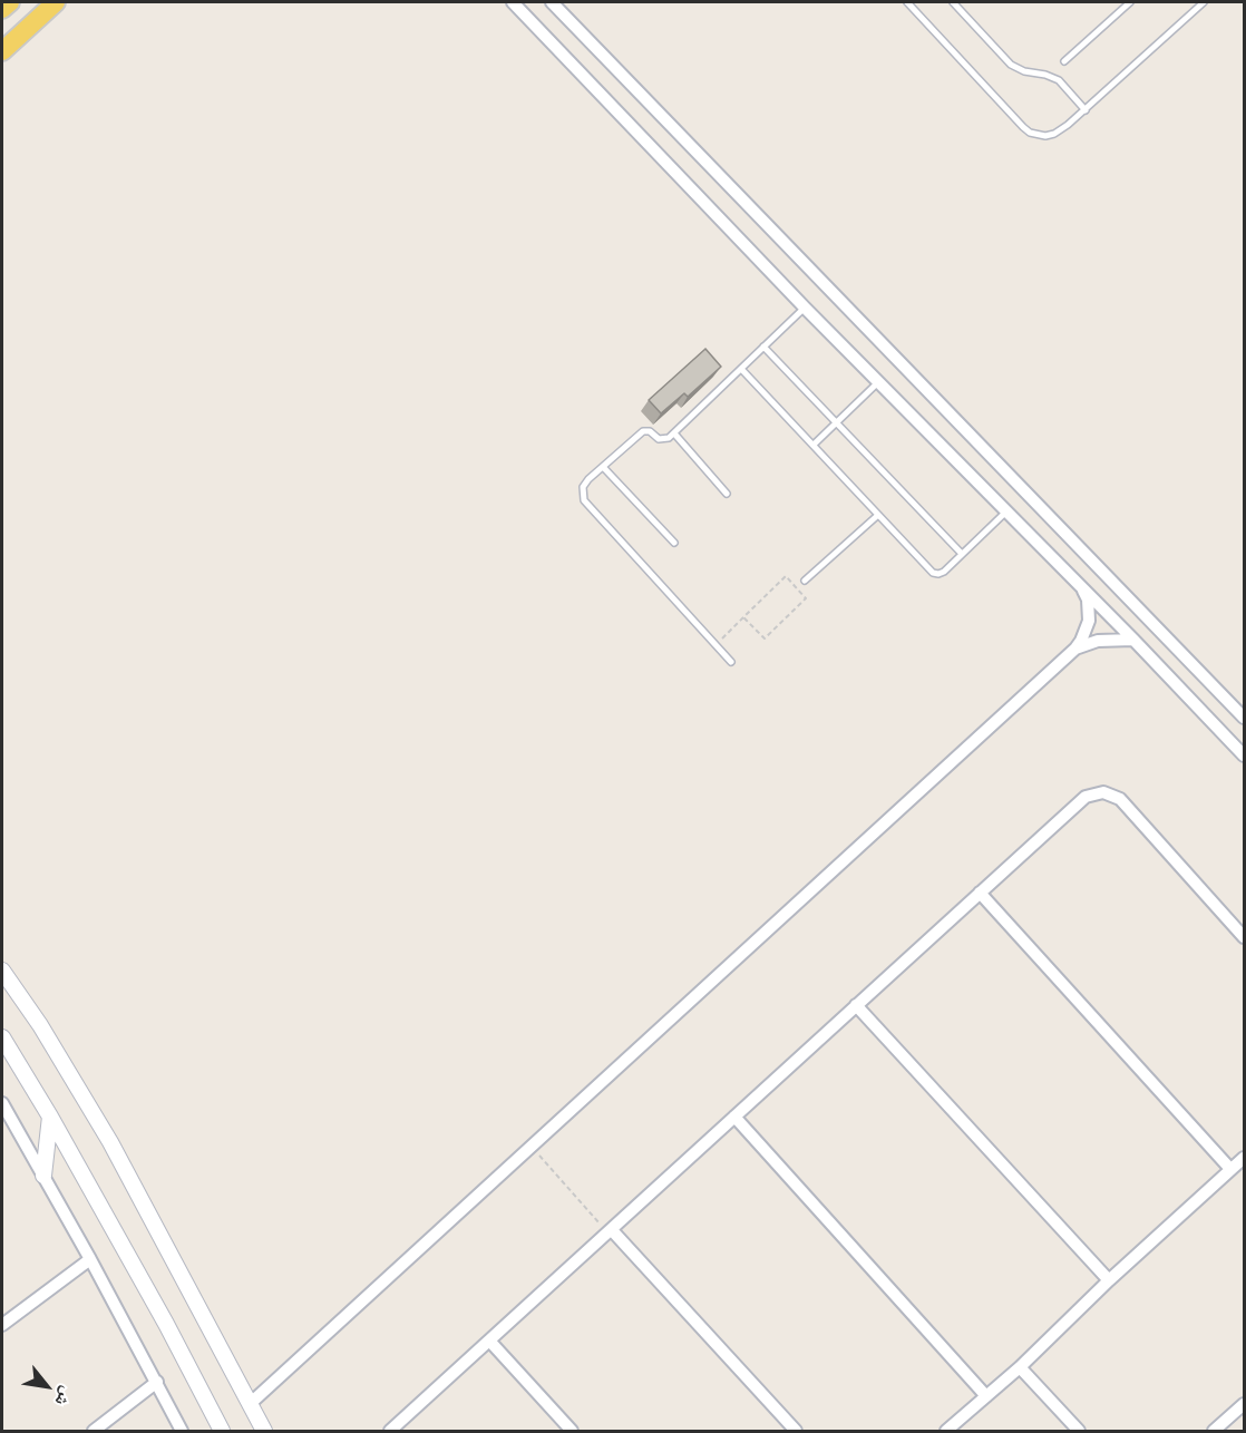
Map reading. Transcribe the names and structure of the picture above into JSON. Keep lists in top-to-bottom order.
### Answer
{
  "north": "bottom right"
}
